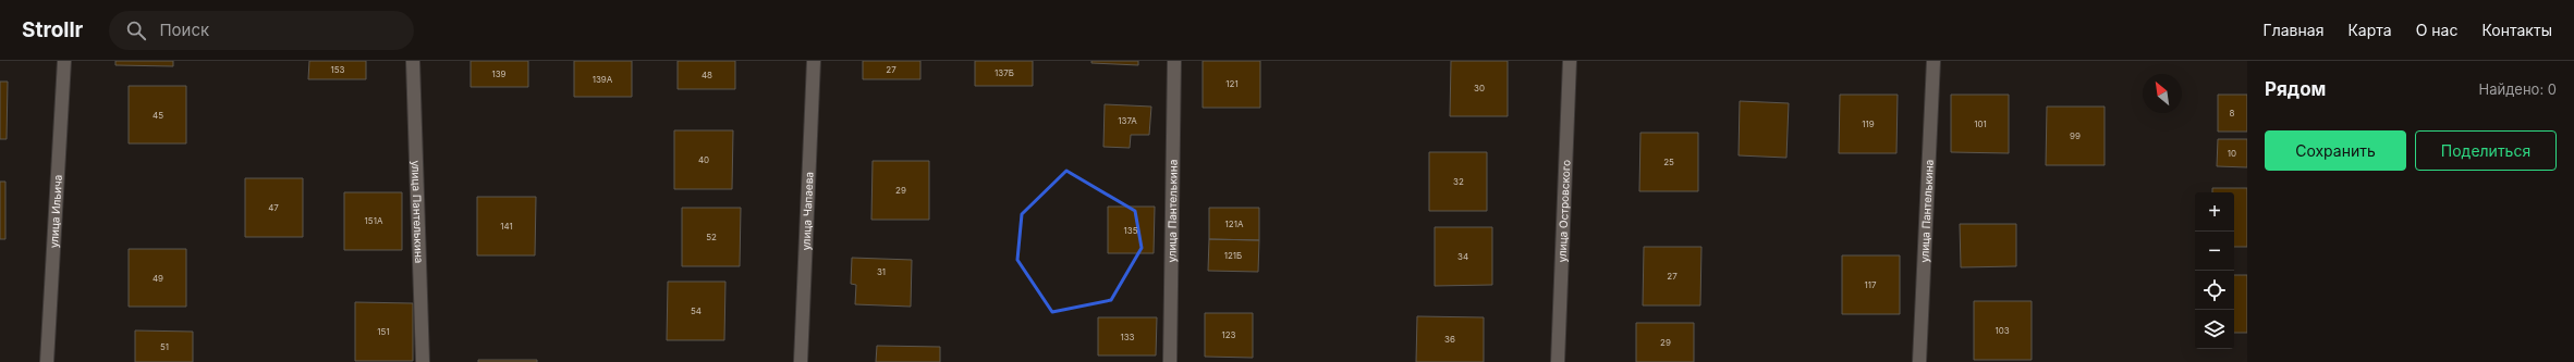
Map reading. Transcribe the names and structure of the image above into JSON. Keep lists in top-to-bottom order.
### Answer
{
  "streets": {
    "street": [
      "улица Ильича",
      "улица Пантелькина",
      "улица Чапаева",
      "улица Островского"
    ]
  },
  "house_numbers": [
    "153",
    "27",
    "137Б",
    "139",
    "48",
    "139А",
    "121",
    "30",
    "8",
    "45",
    "137А",
    "119",
    "101",
    "99",
    "10",
    "40",
    "25",
    "32",
    "29",
    "47",
    "151А",
    "121А",
    "141",
    "135",
    "52",
    "121Б",
    "34",
    "31",
    "27",
    "49",
    "117",
    "54",
    "103",
    "151",
    "123",
    "133",
    "36",
    "29",
    "51"
  ],
  "north": "top left",
  "page": {
    "header": "Strollr",
    "search": "Поиск",
    "nav": [
      "Главная",
      "Карта",
      "О нас",
      "Контакты"
    ],
    "heading": ["Рядом", "Найдено: 0"],
    "buttons": ["Сохранить", "Поделиться"],
    "map_buttons": ["+", "−"]
  }
}
